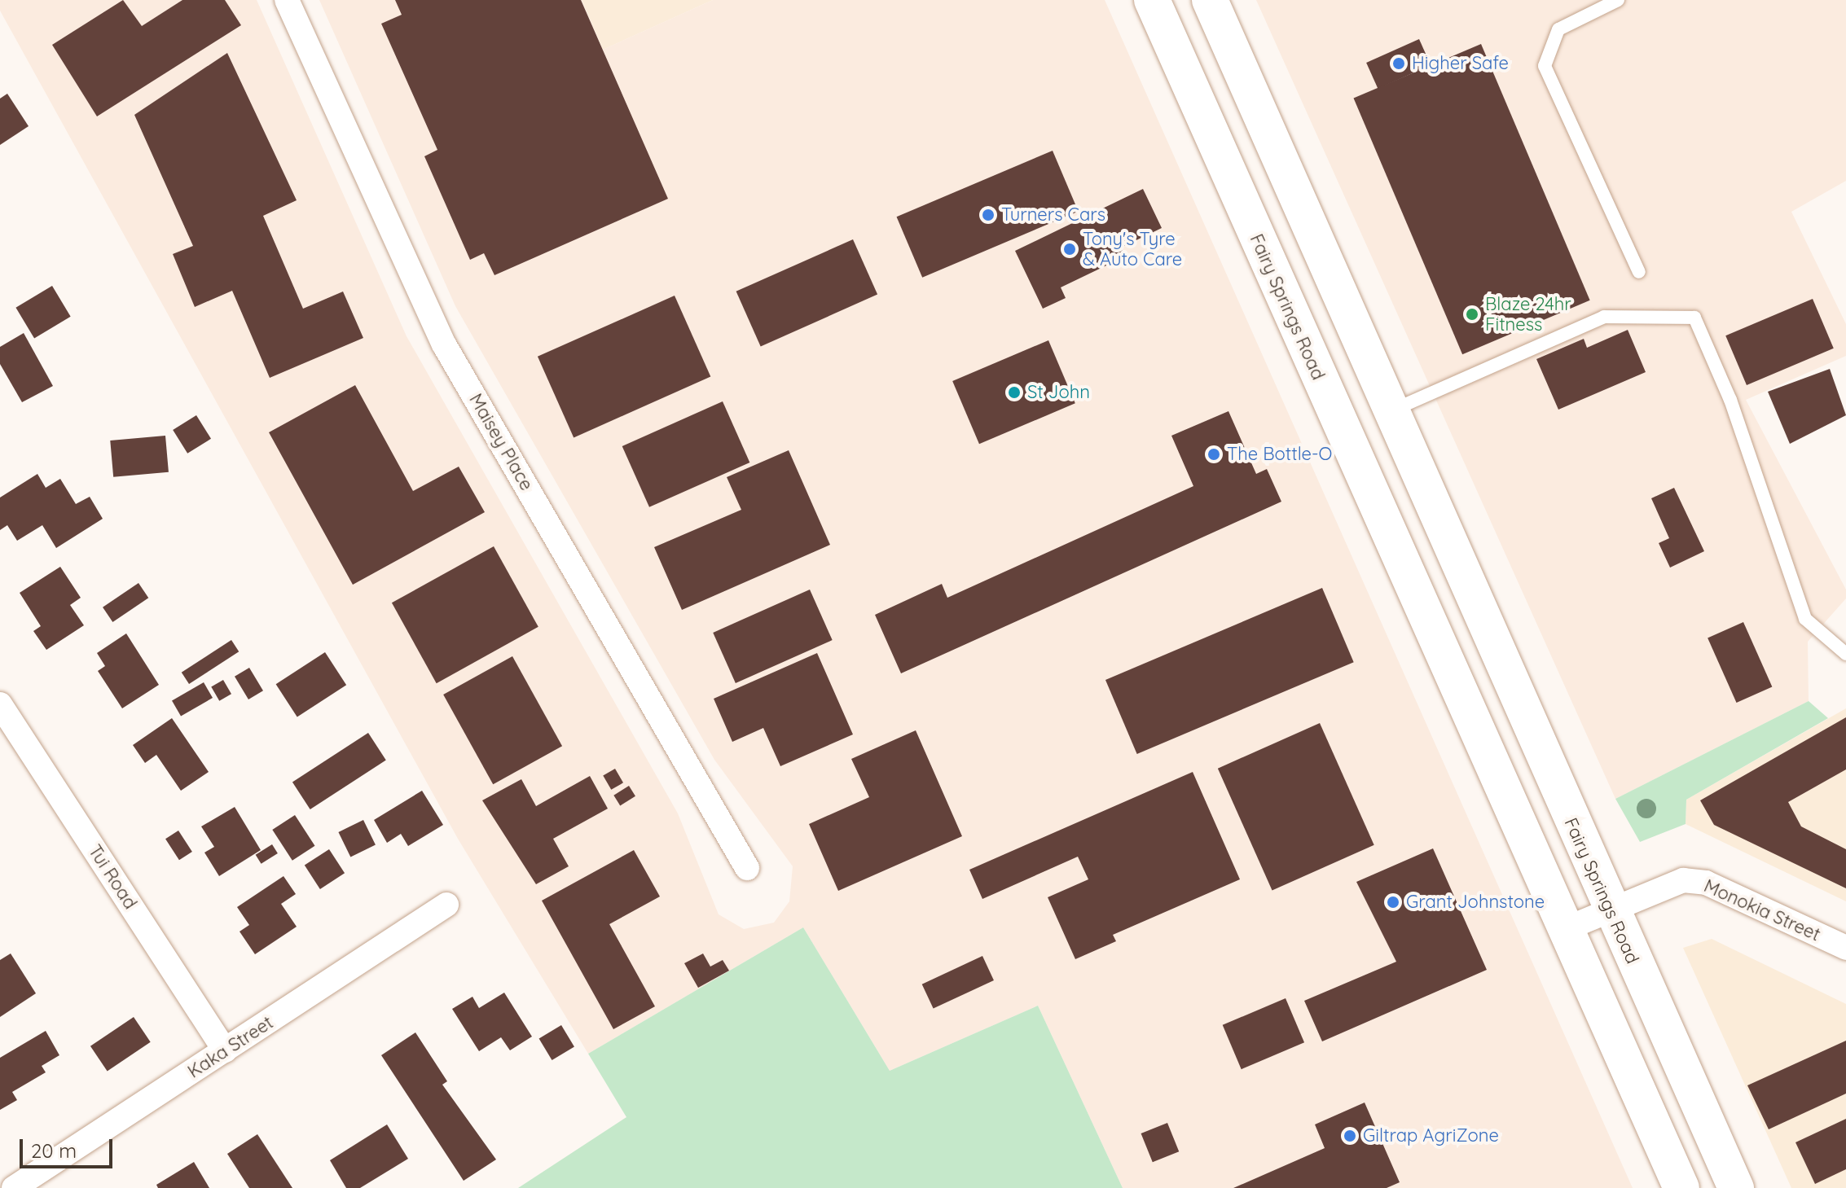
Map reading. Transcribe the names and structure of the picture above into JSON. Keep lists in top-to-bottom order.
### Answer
{
  "streets": {
    "highway": ["Fairy Springs Road"],
    "street": [
      "Maisey Place",
      "Tui Road",
      "Monokia Street",
      "Kaka Street"
    ]
  },
  "crossings": [
    ["Fairy Springs Road", "Monokia Street"],
    ["Tui Road", "Kaka Street"]
  ],
  "places": [
    "Higher Safe",
    "Turners Cars",
    "Tony's Tyre & Auto Care",
    "Blaze 24hr Fitness",
    "St John",
    "The Bottle-O",
    "Grant Johnstone",
    "Giltrap AgriZone"
  ],
  "scale_bar": "20 m"
}
